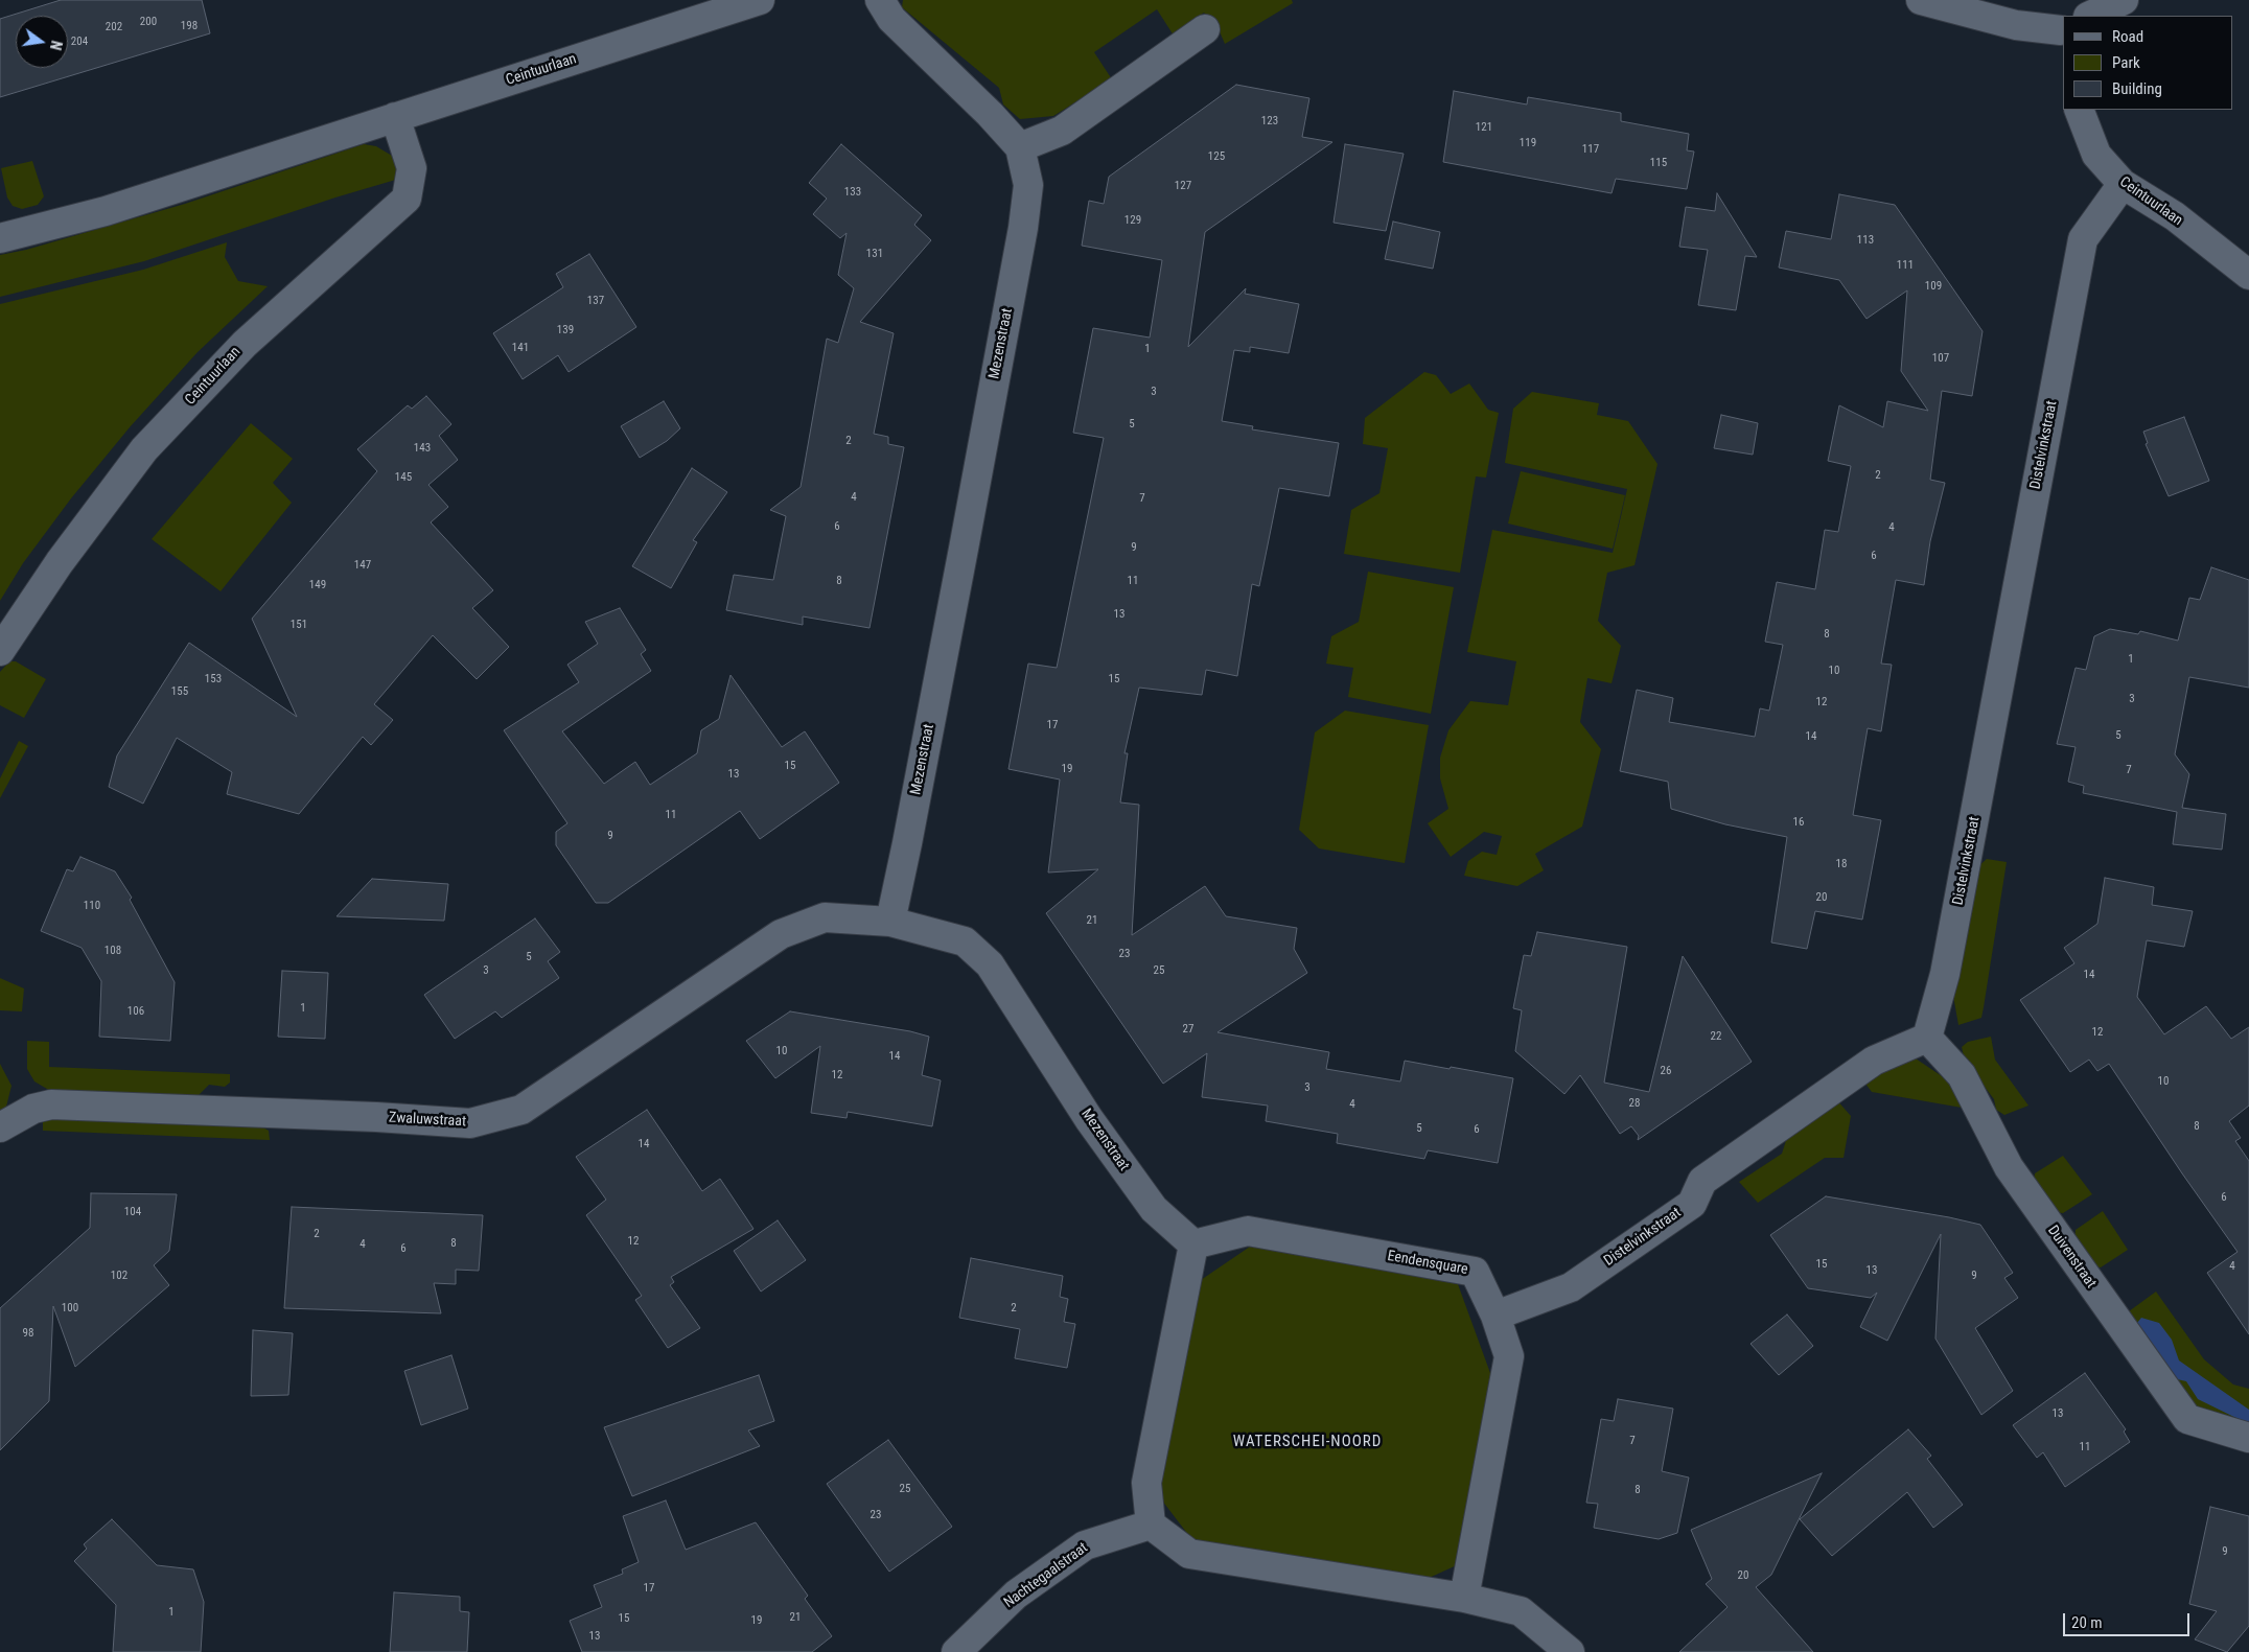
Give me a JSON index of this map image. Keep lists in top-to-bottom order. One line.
{"streets":{"street":["Ceintuurlaan","Mezenstraat","Distelvinkstraat","Zwaluwstraat","Duivenstraat","Eendensquare","Nachtegaalstraat"]},"crossings":[["Ceintuurlaan","Distelvinkstraat"],["Mezenstraat","Zwaluwstraat"],["Mezenstraat","Eendensquare"],["Distelvinkstraat","Duivenstraat"],["Distelvinkstraat","Eendensquare"]],"districts":["WATERSCHEI-NOORD"],"house_numbers":["200","198","202","204","123","121","119","117","125","115","127","133","129","113","131","111","109","137","139","141","1","107","3","5","2","143","2","145","4","7","6","4","9","6","147","8","11","149","13","151","8","1","10","153","15","155","3","12","17","5","14","15","19","7","13","11","16","9","18","20","110","21","108","23","5","3","25","14","1","106","27","12","22","10","14","26","12","10","3","28","4","8","5","6","14","6","104","2","12","8","4","6","15","4","13","102","9","100","2","98","13","7","11","25","8","23","9","20","17","1","21","15","19","13"],"legend":["Road","Park","Building"],"scale_bar":"20 m","north":"right"}
